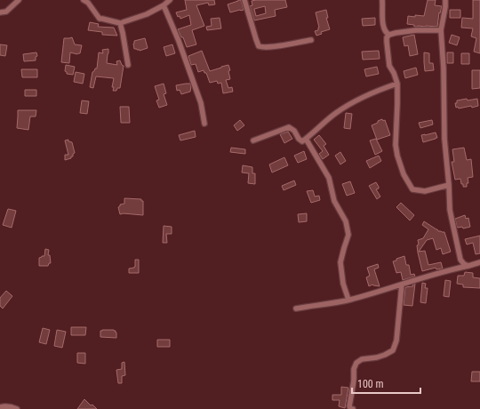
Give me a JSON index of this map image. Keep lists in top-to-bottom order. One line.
{"scale_bar":"100 m"}
